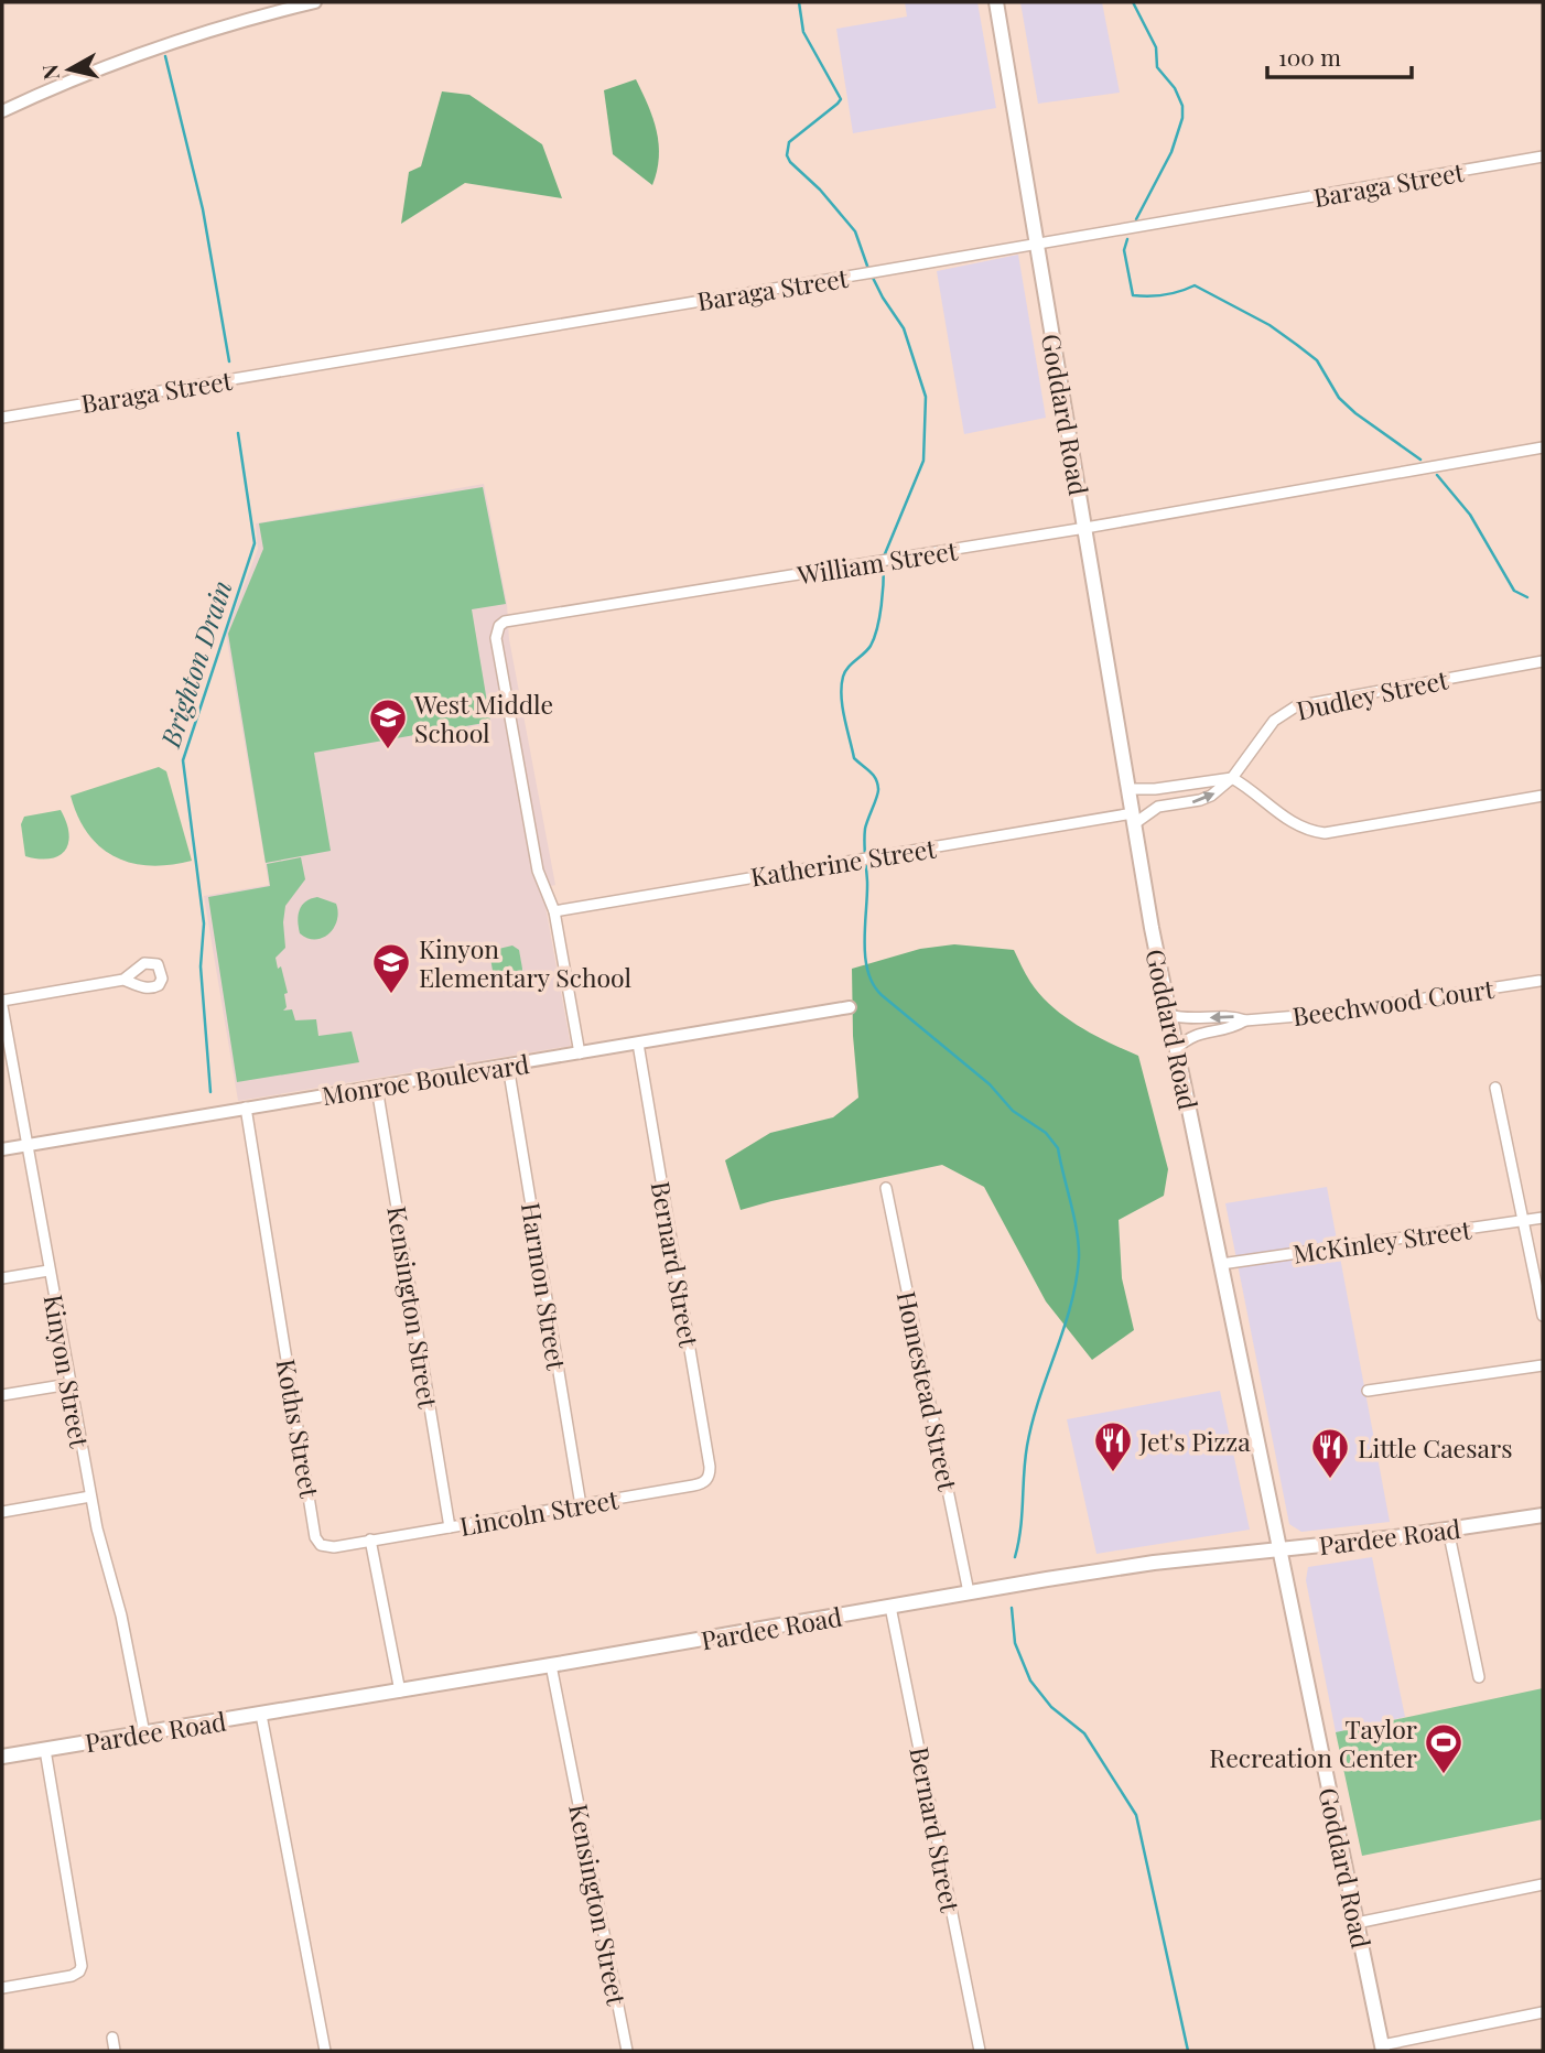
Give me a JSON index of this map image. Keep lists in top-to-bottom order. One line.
{"streets":{"main road":["Goddard Road","Pardee Road"],"street":["Baraga Street","William Street","Dudley Street","Katherine Street","Beechwood Court","Monroe Boulevard","McKinley Street","Bernard Street","Harmon Street","Kensington Street","Kinyon Street","Homestead Street","Koths Street","Lincoln Street"]},"crossings":[["Baraga Street","Goddard Road"],["Goddard Road","William Street"],["Goddard Road","Katherine Street"],["Goddard Road","Beechwood Court"],["Goddard Road","McKinley Street"],["Goddard Road","Pardee Road"],["William Street","Katherine Street"],["Dudley Street","Katherine Street"],["Monroe Boulevard","Bernard Street"],["Monroe Boulevard","Harmon Street"],["Monroe Boulevard","Kensington Street"],["Monroe Boulevard","Kinyon Street"],["Monroe Boulevard","Koths Street"],["Bernard Street","Lincoln Street"],["Bernard Street","Pardee Road"],["Harmon Street","Lincoln Street"],["Kensington Street","Lincoln Street"],["Kensington Street","Pardee Road"],["Kinyon Street","Pardee Road"],["Homestead Street","Pardee Road"],["Koths Street","Lincoln Street"]],"water":["Brighton Drain"],"places":{"school or university":["West Middle School","Kinyon Elementary School"],"restaurant":["Jet's Pizza","Little Caesars"],"sports":["Taylor Recreation Center"]},"scale_bar":"100 m","north":"left"}
